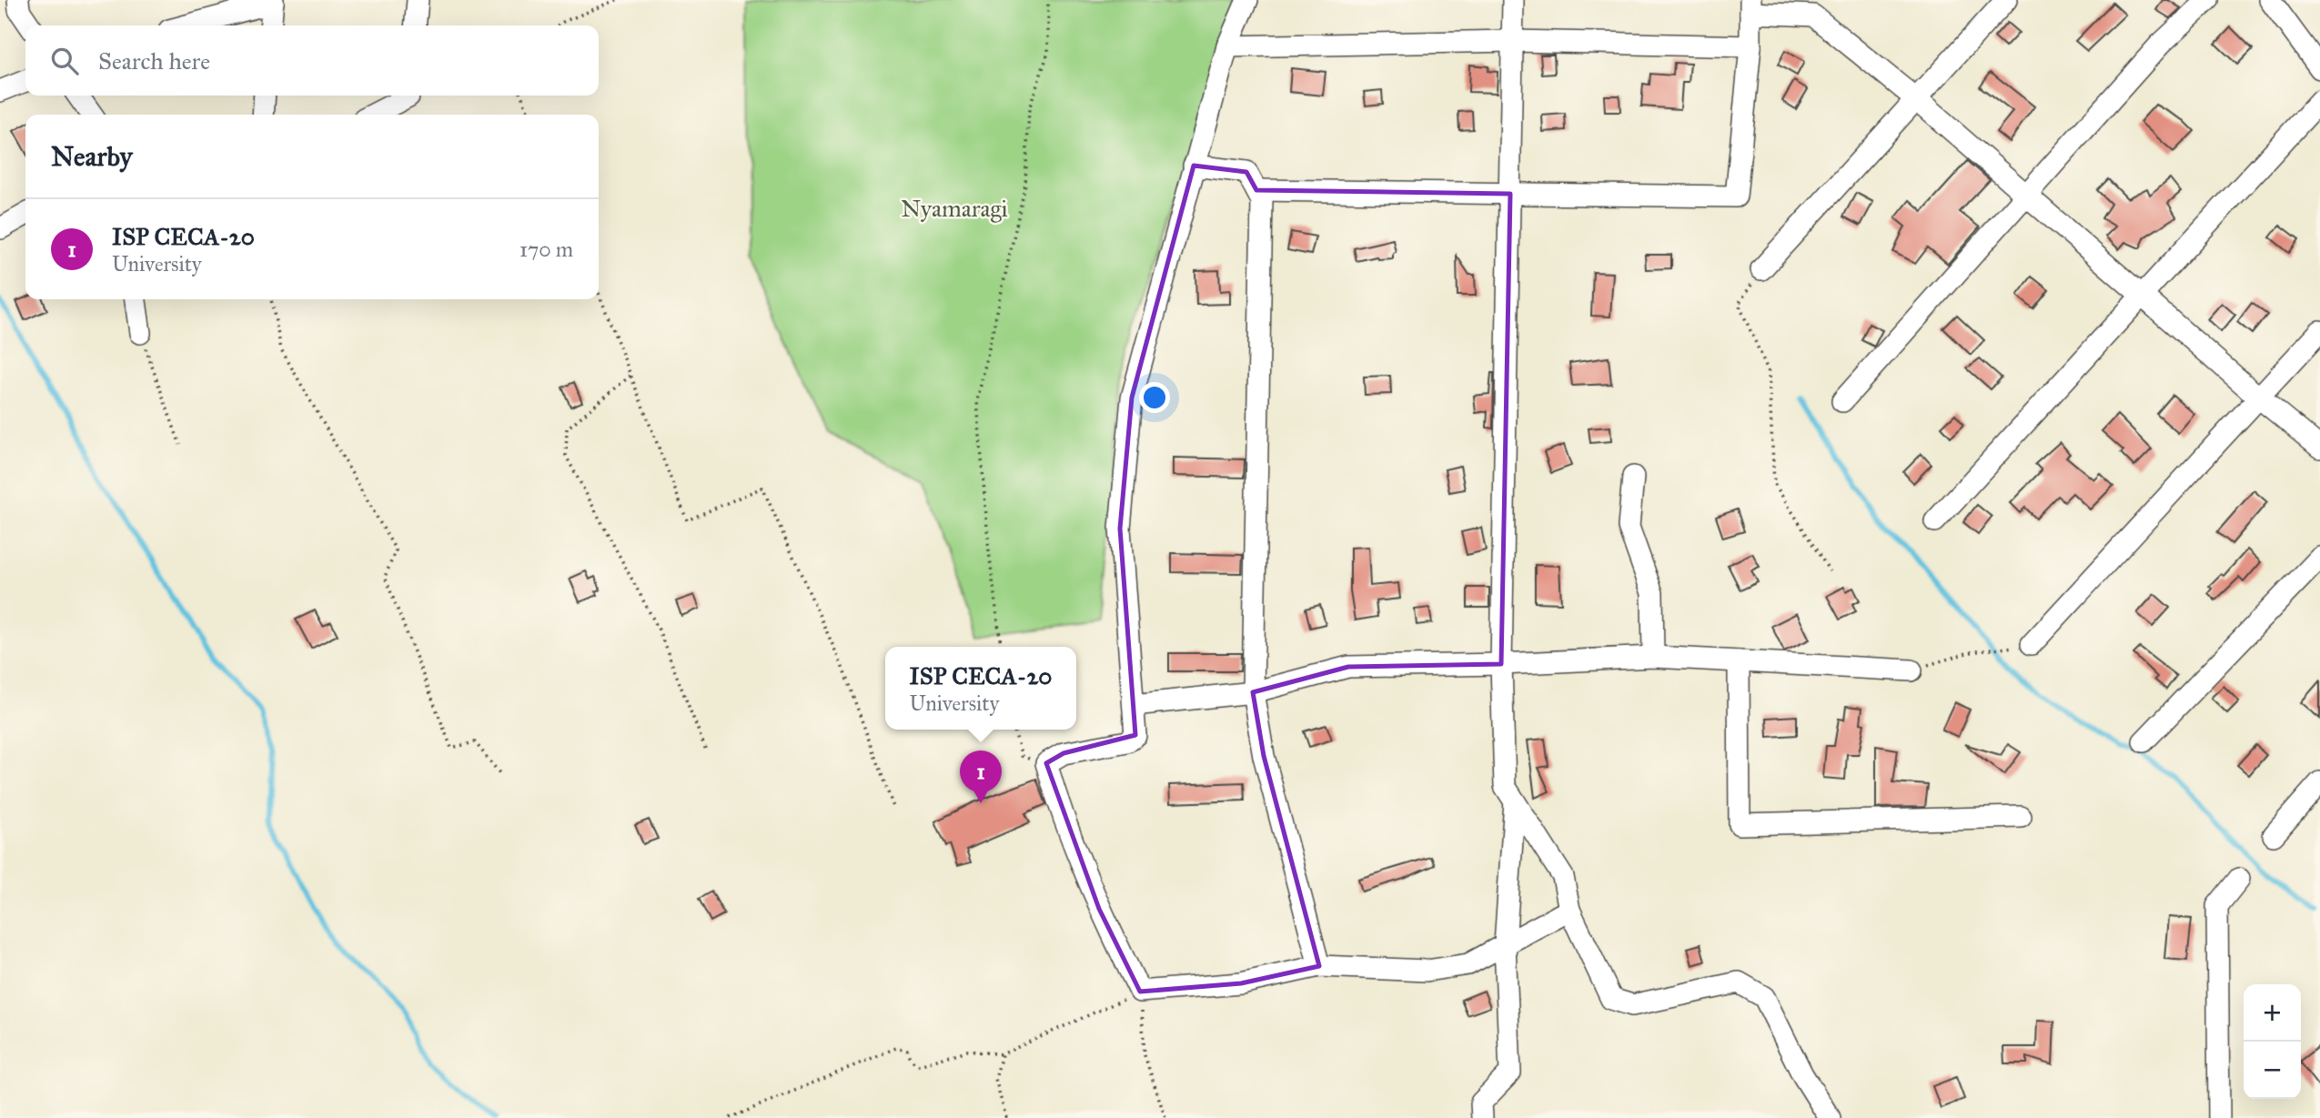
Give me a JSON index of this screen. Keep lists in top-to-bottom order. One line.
{"parks":["Nyamaragi"],"page":{"search":"Search here","heading":"Nearby","list":[{"mark":"1","name":"ISP CECA-20","note":"University","value":"170 m"}],"popup":["ISP CECA-20","University"],"pins":"1","map_buttons":["+","−"]}}
